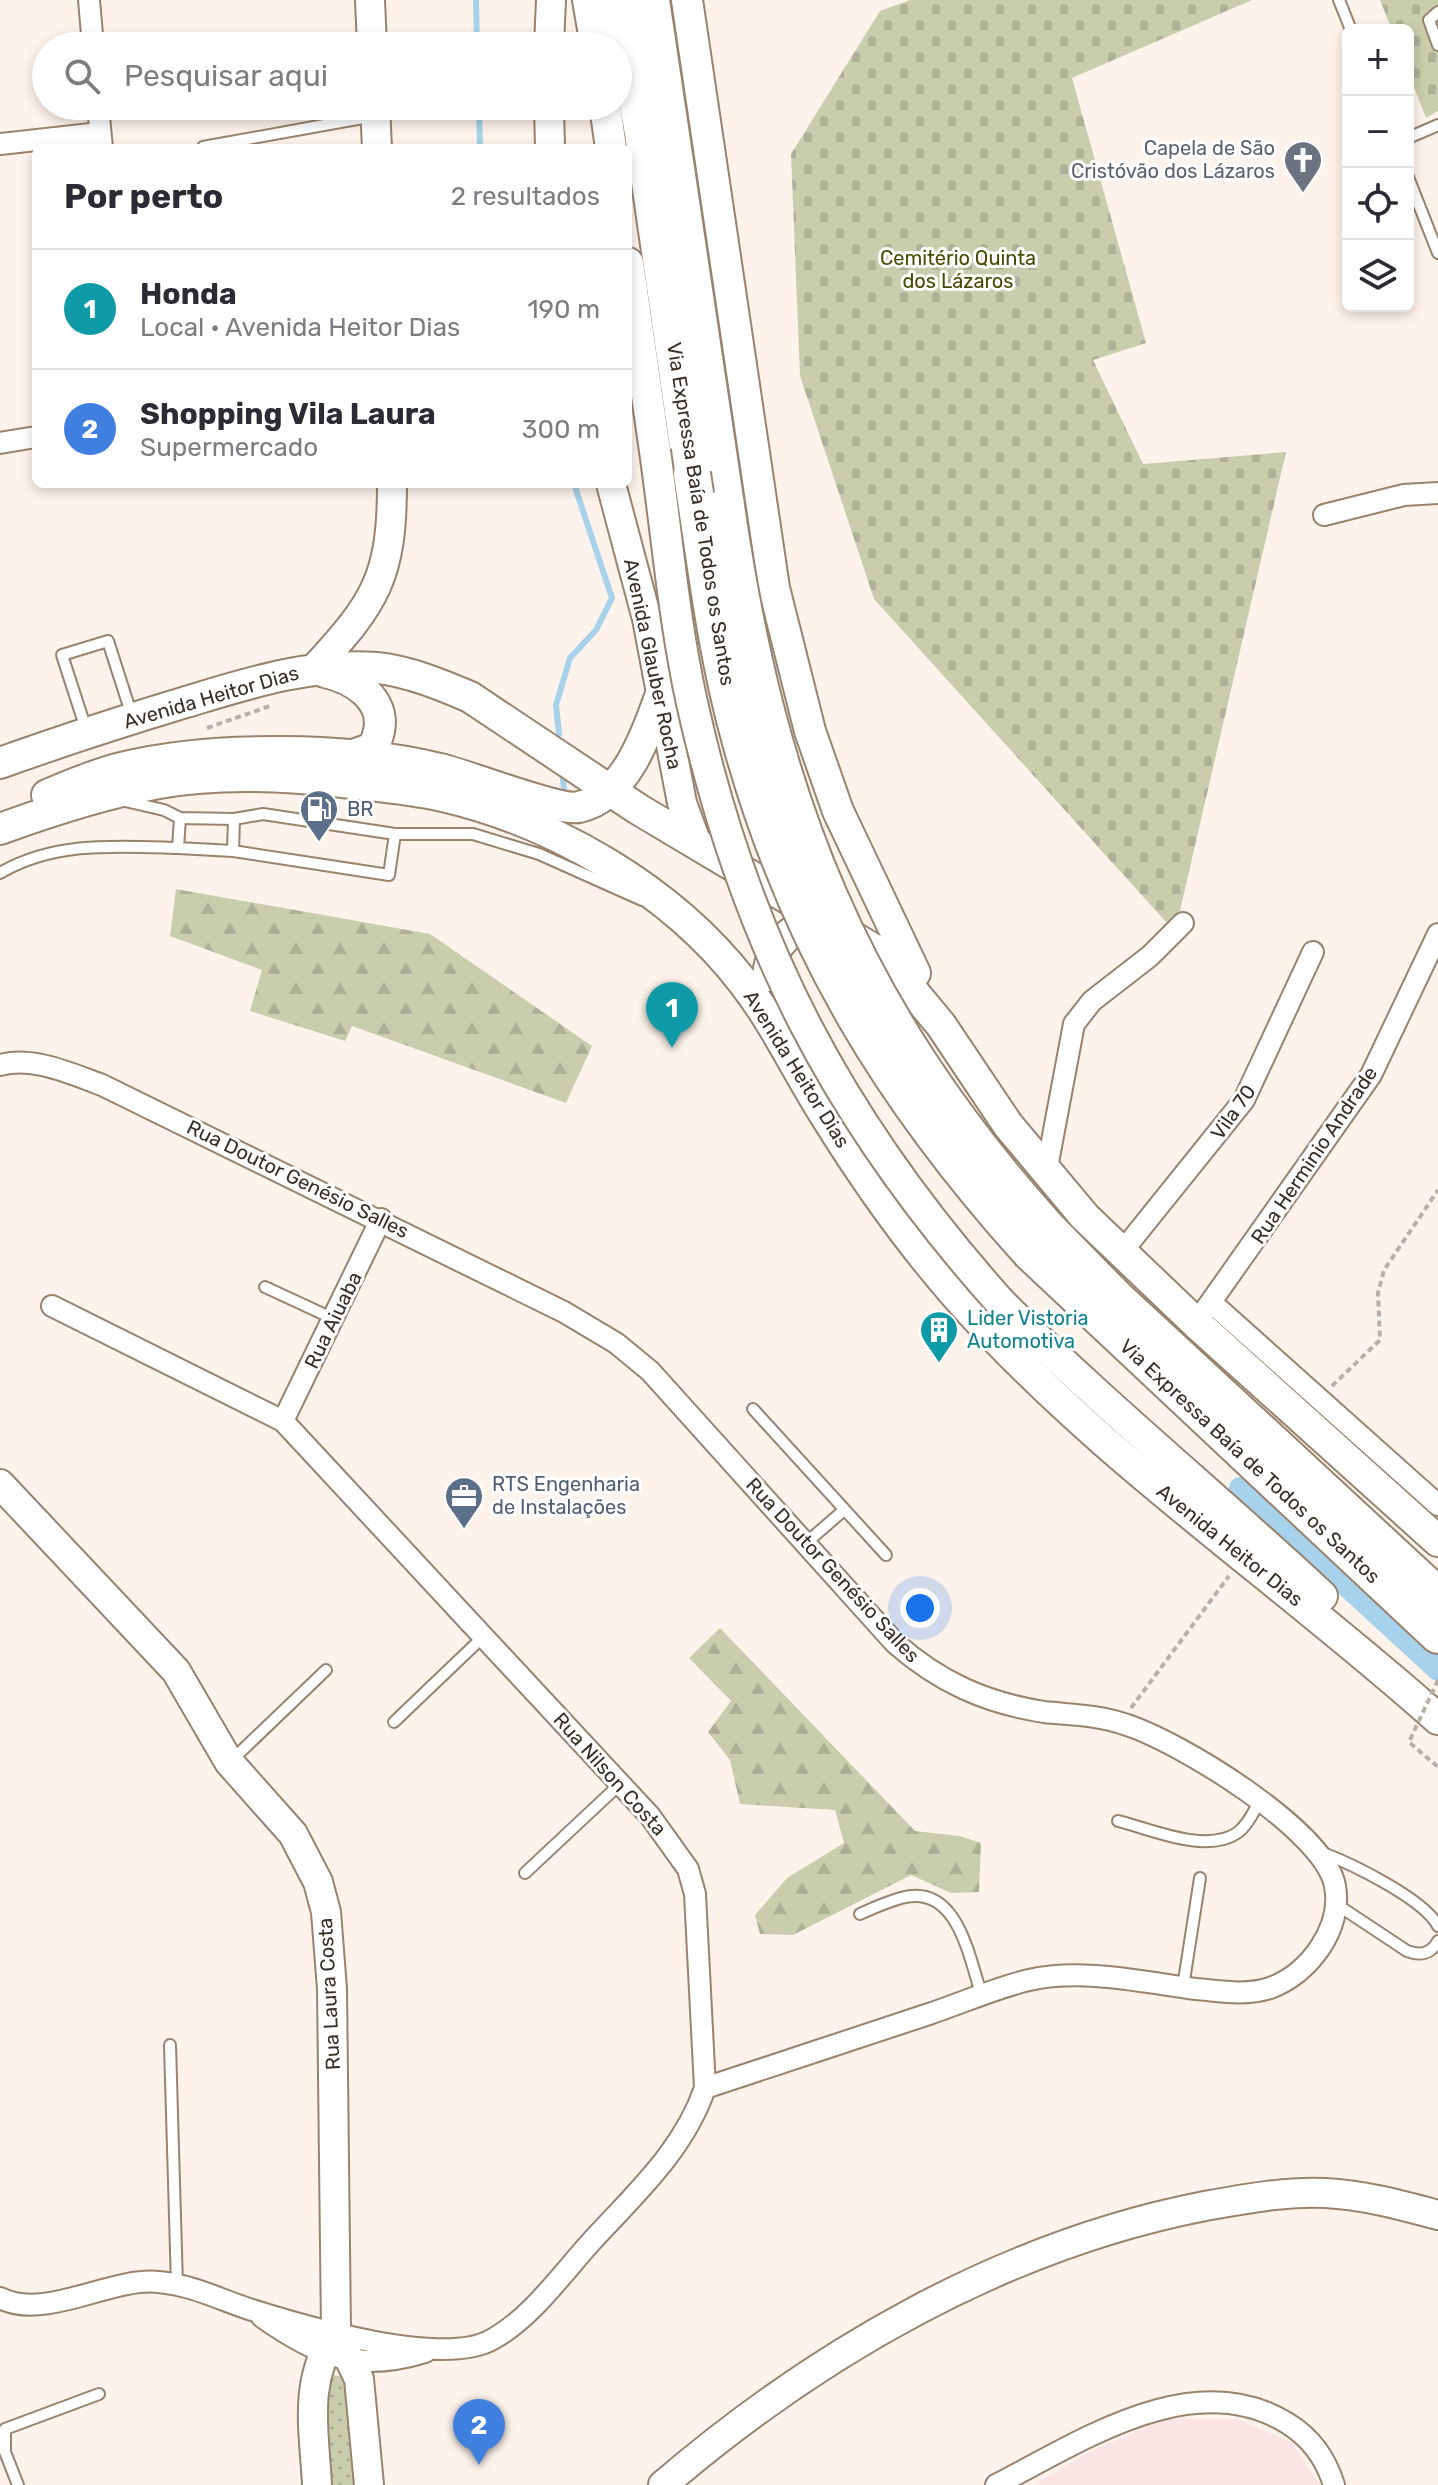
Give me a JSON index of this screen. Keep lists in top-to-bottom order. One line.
{"streets":{"highway":["Via Expressa Baía de Todos os Santos"],"main road":["Avenida Heitor Dias"],"street":["Avenida Glauber Rocha","Vila 70","Rua Herminio Andrade","Rua Doutor Genésio Salles","Rua Aiuaba","Rua Nilson Costa","Rua Laura Costa"]},"crossings":[["Via Expressa Baía de Todos os Santos","Avenida Heitor Dias"],["Avenida Glauber Rocha","Avenida Heitor Dias"],["Avenida Heitor Dias","Vila 70"],["Avenida Heitor Dias","Rua Herminio Andrade"],["Rua Doutor Genésio Salles","Rua Aiuaba"],["Rua Aiuaba","Rua Nilson Costa"],["Rua Nilson Costa","Rua Laura Costa"]],"parks":["Cemitério Quinta dos Lázaros"],"places":{"church":["Capela de São Cristóvão dos Lázaros"],"fuel station":["BR"],"building":["Lider Vistoria Automotiva"],"office":["RTS Engenharia de Instalações"]},"page":{"map_buttons":["+","−"],"search":"Pesquisar aqui","heading":["Por perto","2 resultados"],"list":[{"mark":"1","name":"Honda","note":"Local · Avenida Heitor Dias","value":"190 m"},{"mark":"2","name":"Shopping Vila Laura","note":"Supermercado","value":"300 m"}],"pins":["1","2"]}}
